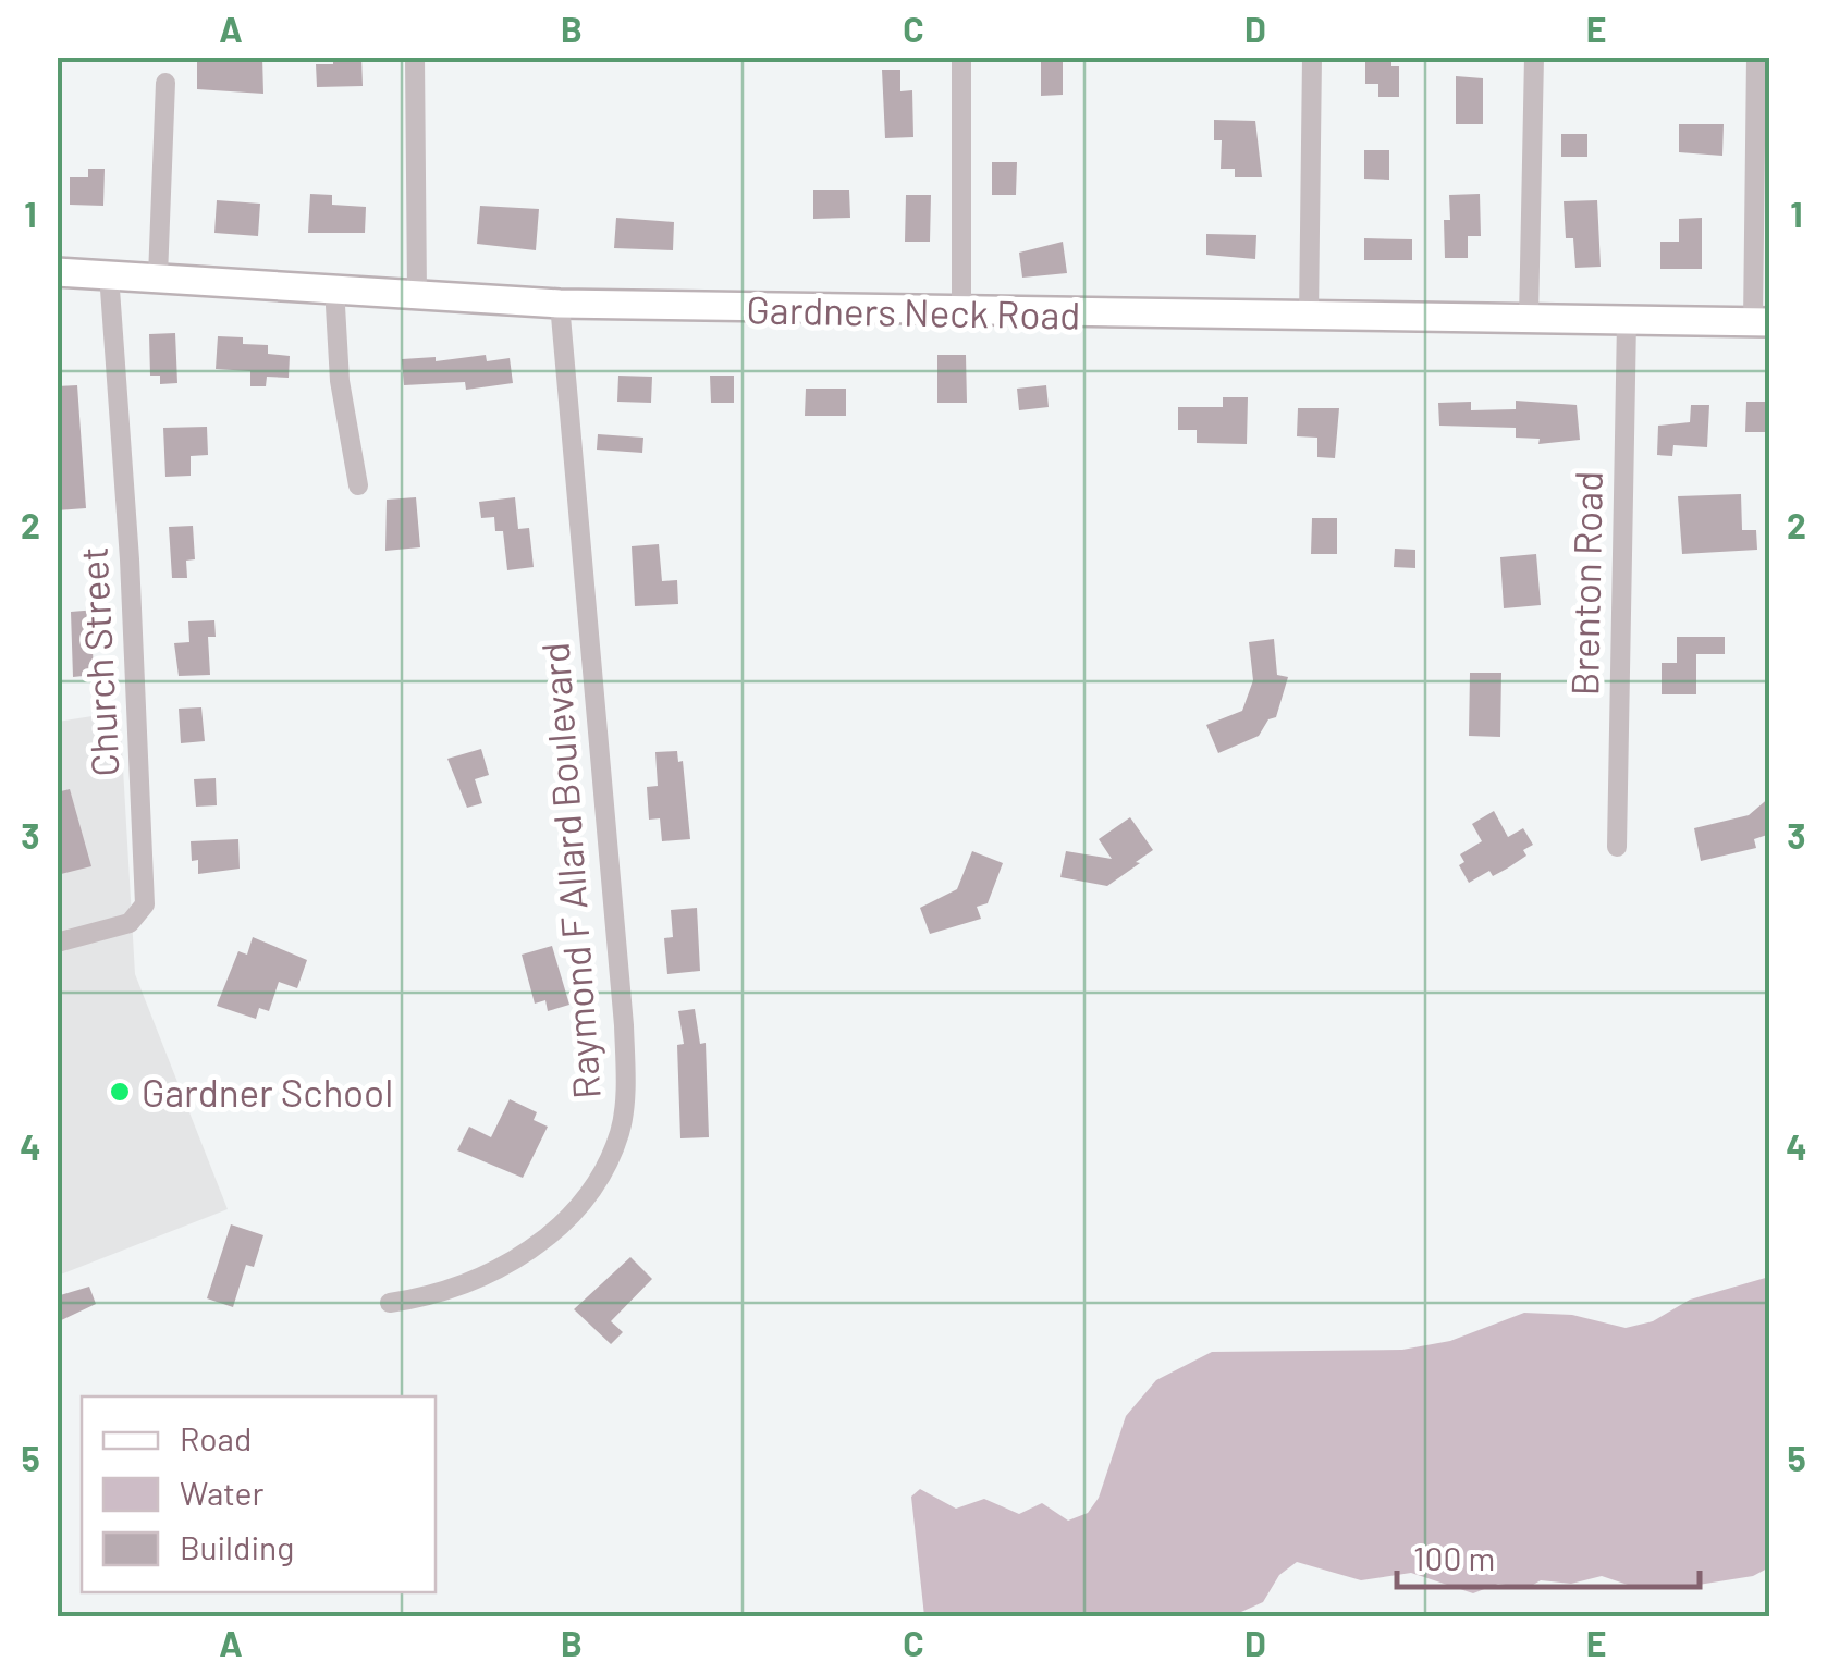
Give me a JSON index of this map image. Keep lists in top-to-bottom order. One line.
{"streets":{"street":["Gardners Neck Road","Brenton Road","Church Street","Raymond F Allard Boulevard"]},"crossings":[["Gardners Neck Road","Brenton Road"],["Gardners Neck Road","Church Street"],["Gardners Neck Road","Raymond F Allard Boulevard"]],"places":["Gardner School"],"legend":["Road","Water","Building"],"scale_bar":"100 m","grid":{"columns":["A","B","C","D","E"],"rows":["1","2","3","4","5"]}}
